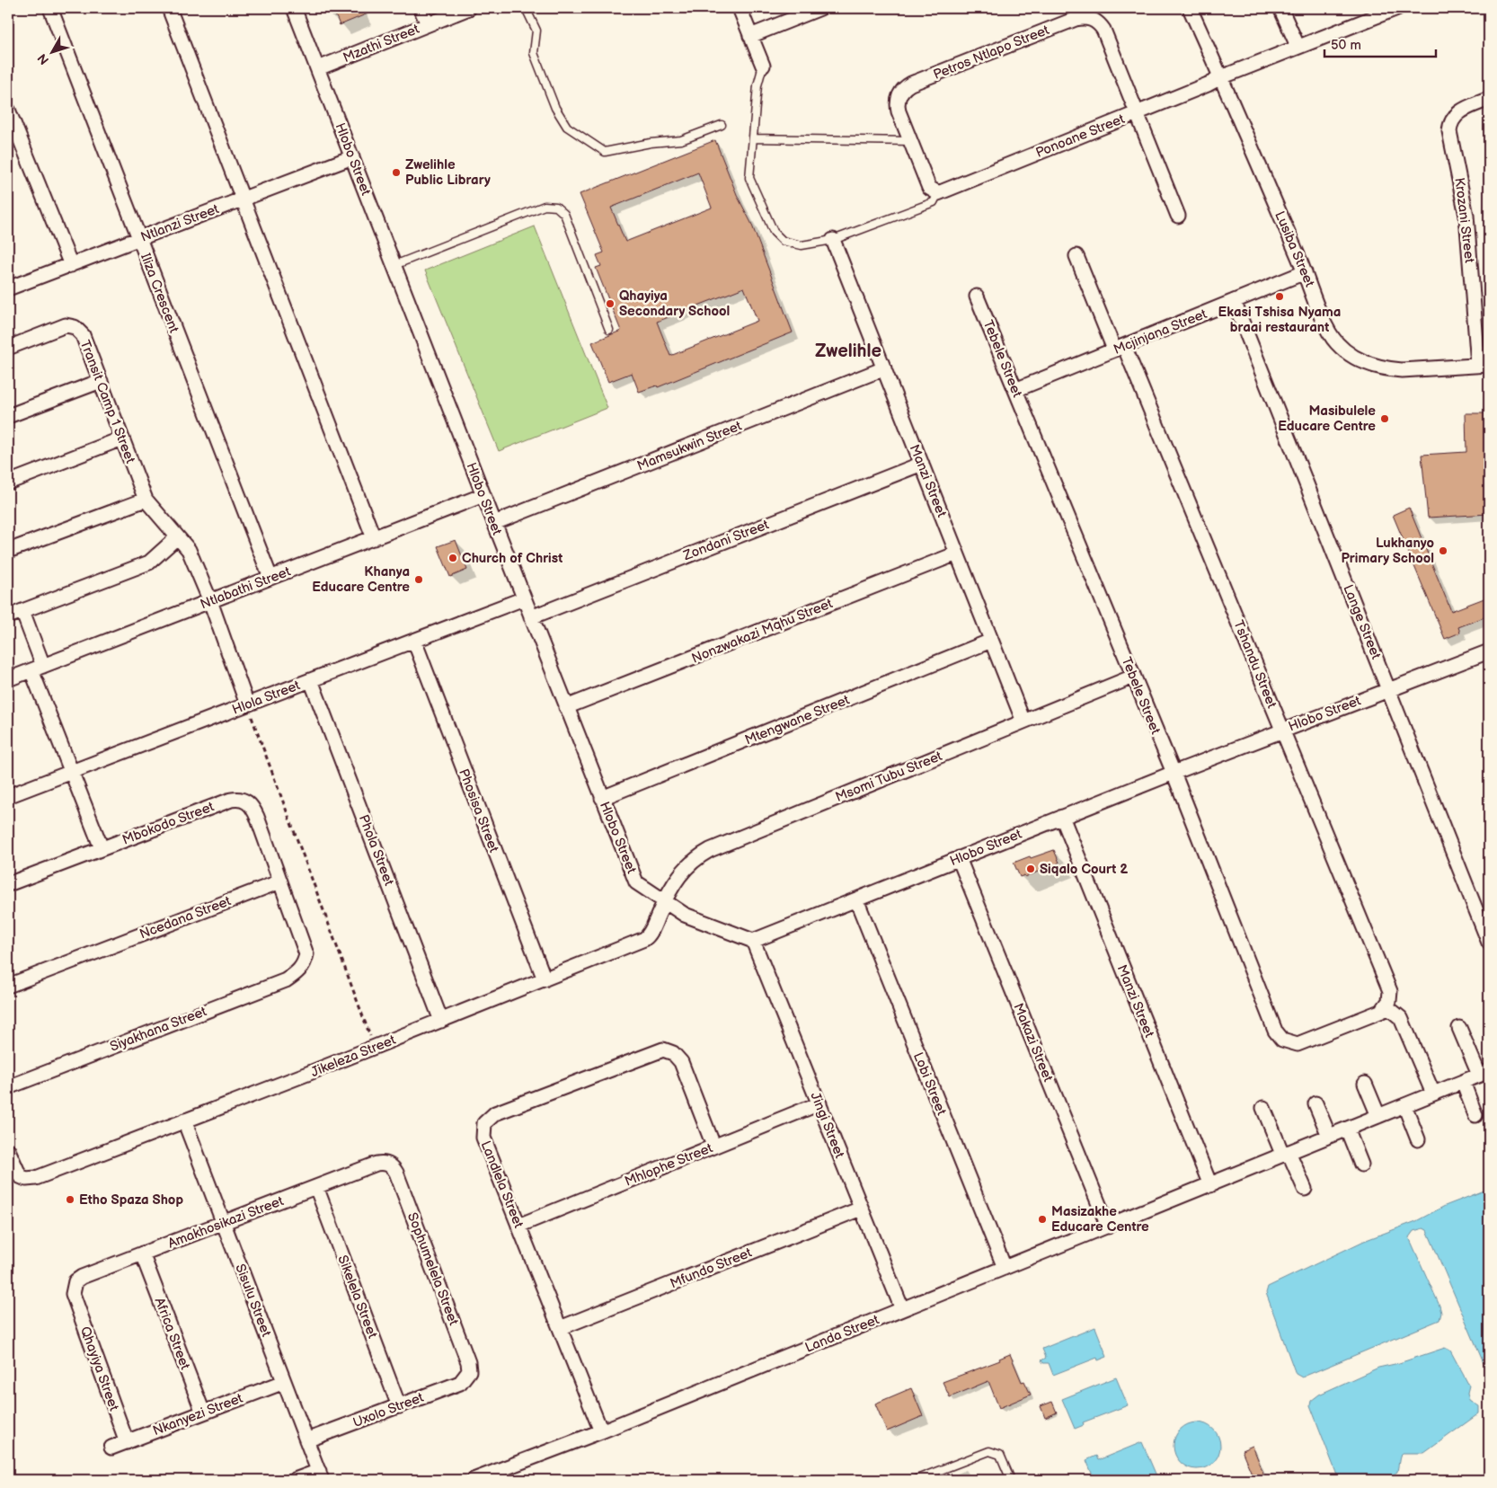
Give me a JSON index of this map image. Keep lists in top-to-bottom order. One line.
{"streets":{"street":["Mzathi Street","Petros Ntlapo Street","Ponoane Street","Hlobo Street","Krozani Street","Ntlanzi Street","Lusiba Street","Iliza Crescent","Mcjinjana Street","Tebele Street","Transit Camp 1 Street","Mamsukwin Street","Manzi Street","Zondani Street","Ntlabathi Street","Lange Street","Nonzwakazi Mqhu Street","Tshandu Street","Hlola Street","Mtengwane Street","Msomi Tubu Street","Phosisa Street","Mbokodo Street","Phola Street","Ncedana Street","Siyakhana Street","Makazi Street","Jikeleza Street","Lobi Street","Jingi Street","Mhlophe Street","Landlela Street","Amakhosikazi Street","Mfundo Street","Sophumelela Street","Sikelela Street","Sisulu Street","Africa Street","Landa Street","Qhayiya Street","Uxolo Street","Nkanyezi Street"]},"crossings":[["Mzathi Street","Hlobo Street"],["Petros Ntlapo Street","Ponoane Street"],["Ponoane Street","Lusiba Street"],["Hlobo Street","Ntlanzi Street"],["Hlobo Street","Tebele Street"],["Hlobo Street","Mamsukwin Street"],["Hlobo Street","Manzi Street"],["Hlobo Street","Zondani Street"],["Hlobo Street","Ntlabathi Street"],["Hlobo Street","Lange Street"],["Hlobo Street","Nonzwakazi Mqhu Street"],["Hlobo Street","Tshandu Street"],["Hlobo Street","Hlola Street"],["Hlobo Street","Mtengwane Street"],["Hlobo Street","Msomi Tubu Street"],["Hlobo Street","Makazi Street"],["Hlobo Street","Jikeleza Street"],["Hlobo Street","Lobi Street"],["Hlobo Street","Jingi Street"],["Krozani Street","Lusiba Street"],["Ntlanzi Street","Iliza Crescent"],["Lusiba Street","Mcjinjana Street"],["Iliza Crescent","Ntlabathi Street"],["Mcjinjana Street","Tebele Street"],["Mcjinjana Street","Lange Street"],["Mcjinjana Street","Tshandu Street"],["Tebele Street","Tshandu Street"],["Tebele Street","Msomi Tubu Street"],["Transit Camp 1 Street","Ntlabathi Street"],["Transit Camp 1 Street","Hlola Street"],["Mamsukwin Street","Manzi Street"],["Manzi Street","Zondani Street"],["Manzi Street","Nonzwakazi Mqhu Street"],["Manzi Street","Mtengwane Street"],["Manzi Street","Msomi Tubu Street"],["Manzi Street","Landa Street"],["Hlola Street","Phosisa Street"],["Hlola Street","Phola Street"],["Msomi Tubu Street","Jikeleza Street"],["Phosisa Street","Jikeleza Street"],["Mbokodo Street","Ncedana Street"],["Mbokodo Street","Siyakhana Street"],["Phola Street","Jikeleza Street"],["Ncedana Street","Siyakhana Street"],["Makazi Street","Landa Street"],["Jikeleza Street","Sisulu Street"],["Lobi Street","Landa Street"],["Jingi Street","Mhlophe Street"],["Jingi Street","Mfundo Street"],["Jingi Street","Landa Street"],["Mhlophe Street","Landlela Street"],["Landlela Street","Mfundo Street"],["Landlela Street","Landa Street"],["Amakhosikazi Street","Sophumelela Street"],["Amakhosikazi Street","Sikelela Street"],["Amakhosikazi Street","Sisulu Street"],["Amakhosikazi Street","Africa Street"],["Amakhosikazi Street","Qhayiya Street"],["Sophumelela Street","Uxolo Street"],["Sikelela Street","Uxolo Street"],["Sisulu Street","Uxolo Street"],["Sisulu Street","Nkanyezi Street"],["Africa Street","Nkanyezi Street"],["Qhayiya Street","Nkanyezi Street"]],"districts":["Zwelihle"],"places":["Zwelihle Public Library","Ekasi Tshisa Nyama braai restaurant","Qhayiya Secondary School","Masibulele Educare Centre","Lukhanyo Primary School","Church of Christ","Khanya Educare Centre","Siqalo Court 2","Etho Spaza Shop","Masizakhe Educare Centre"],"scale_bar":"50 m","north":"bottom left"}
